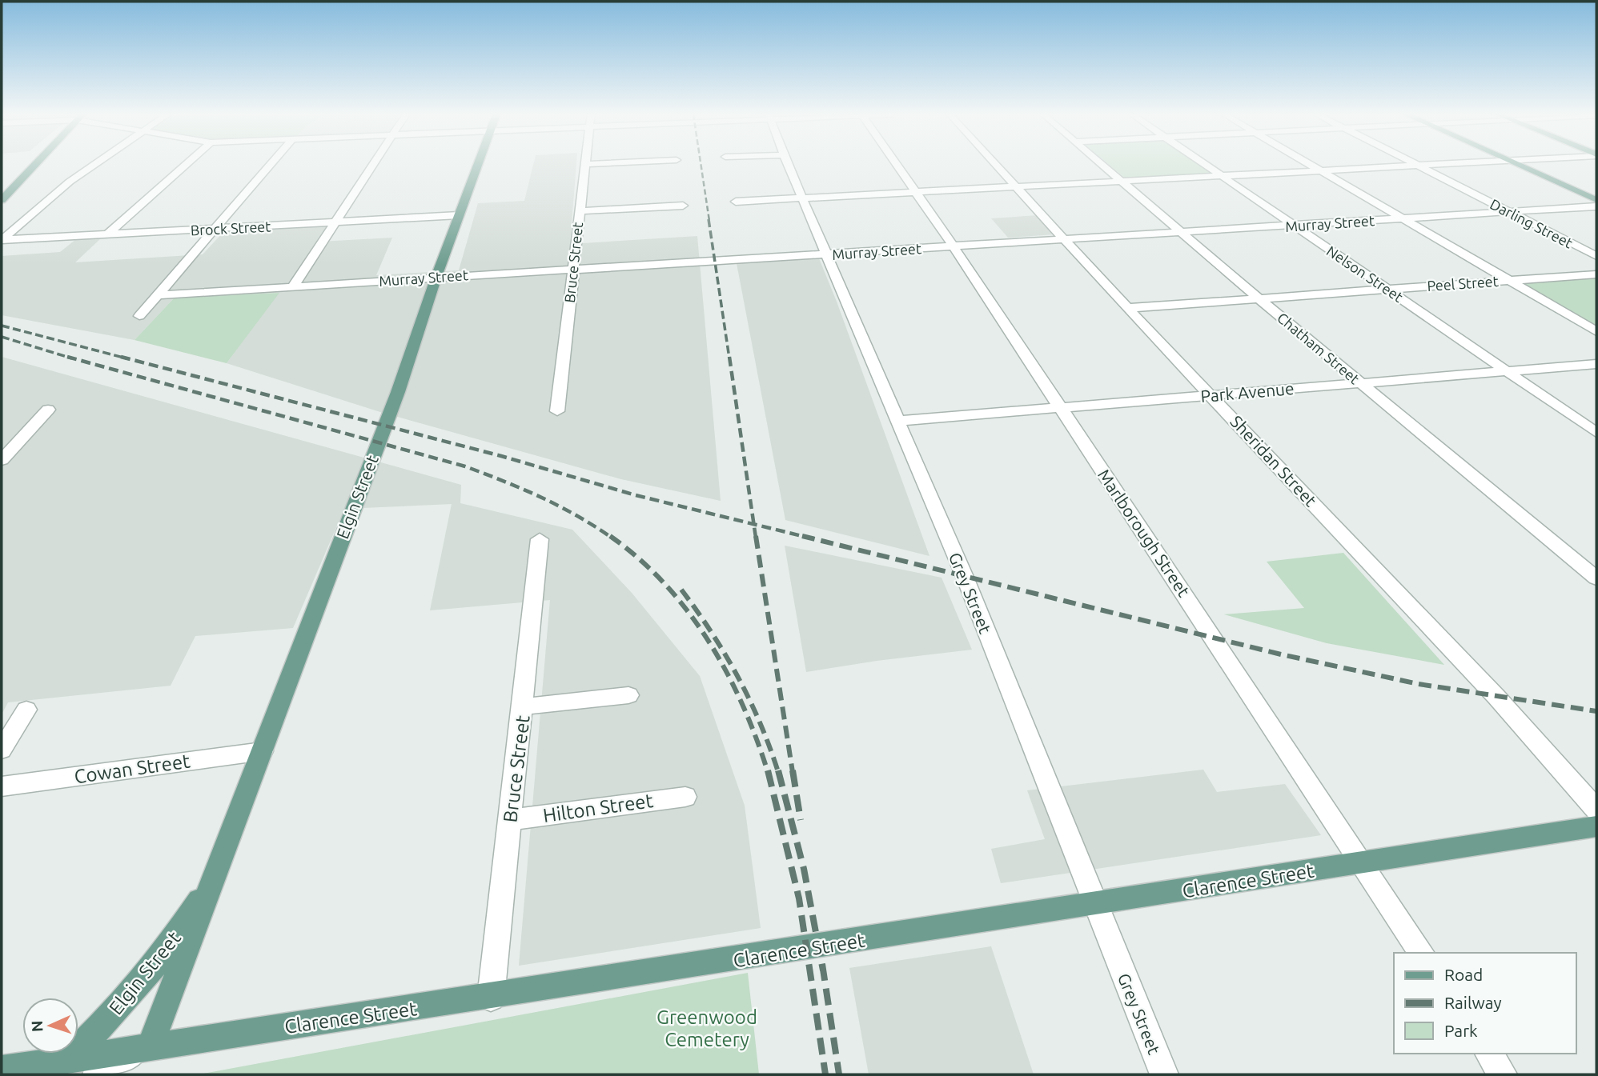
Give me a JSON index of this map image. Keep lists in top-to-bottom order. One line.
{"streets":{"main road":["Elgin Street","Clarence Street"],"street":["Murray Street","Darling Street","Brock Street","Bruce Street","Nelson Street","Peel Street","Chatham Street","Park Avenue","Sheridan Street","Marlborough Street","Grey Street","Cowan Street","Hilton Street"]},"crossings":[["Murray Street","Darling Street"],["Murray Street","Bruce Street"],["Murray Street","Nelson Street"],["Murray Street","Chatham Street"],["Murray Street","Sheridan Street"],["Murray Street","Elgin Street"],["Murray Street","Marlborough Street"],["Murray Street","Grey Street"],["Brock Street","Elgin Street"],["Bruce Street","Hilton Street"],["Bruce Street","Clarence Street"],["Nelson Street","Peel Street"],["Nelson Street","Park Avenue"],["Peel Street","Chatham Street"],["Peel Street","Sheridan Street"],["Chatham Street","Park Avenue"],["Park Avenue","Sheridan Street"],["Park Avenue","Marlborough Street"],["Park Avenue","Grey Street"],["Elgin Street","Cowan Street"],["Elgin Street","Clarence Street"],["Marlborough Street","Clarence Street"],["Grey Street","Clarence Street"]],"parks":["Greenwood Cemetery"],"legend":["Road","Railway","Park"],"north":"left"}
